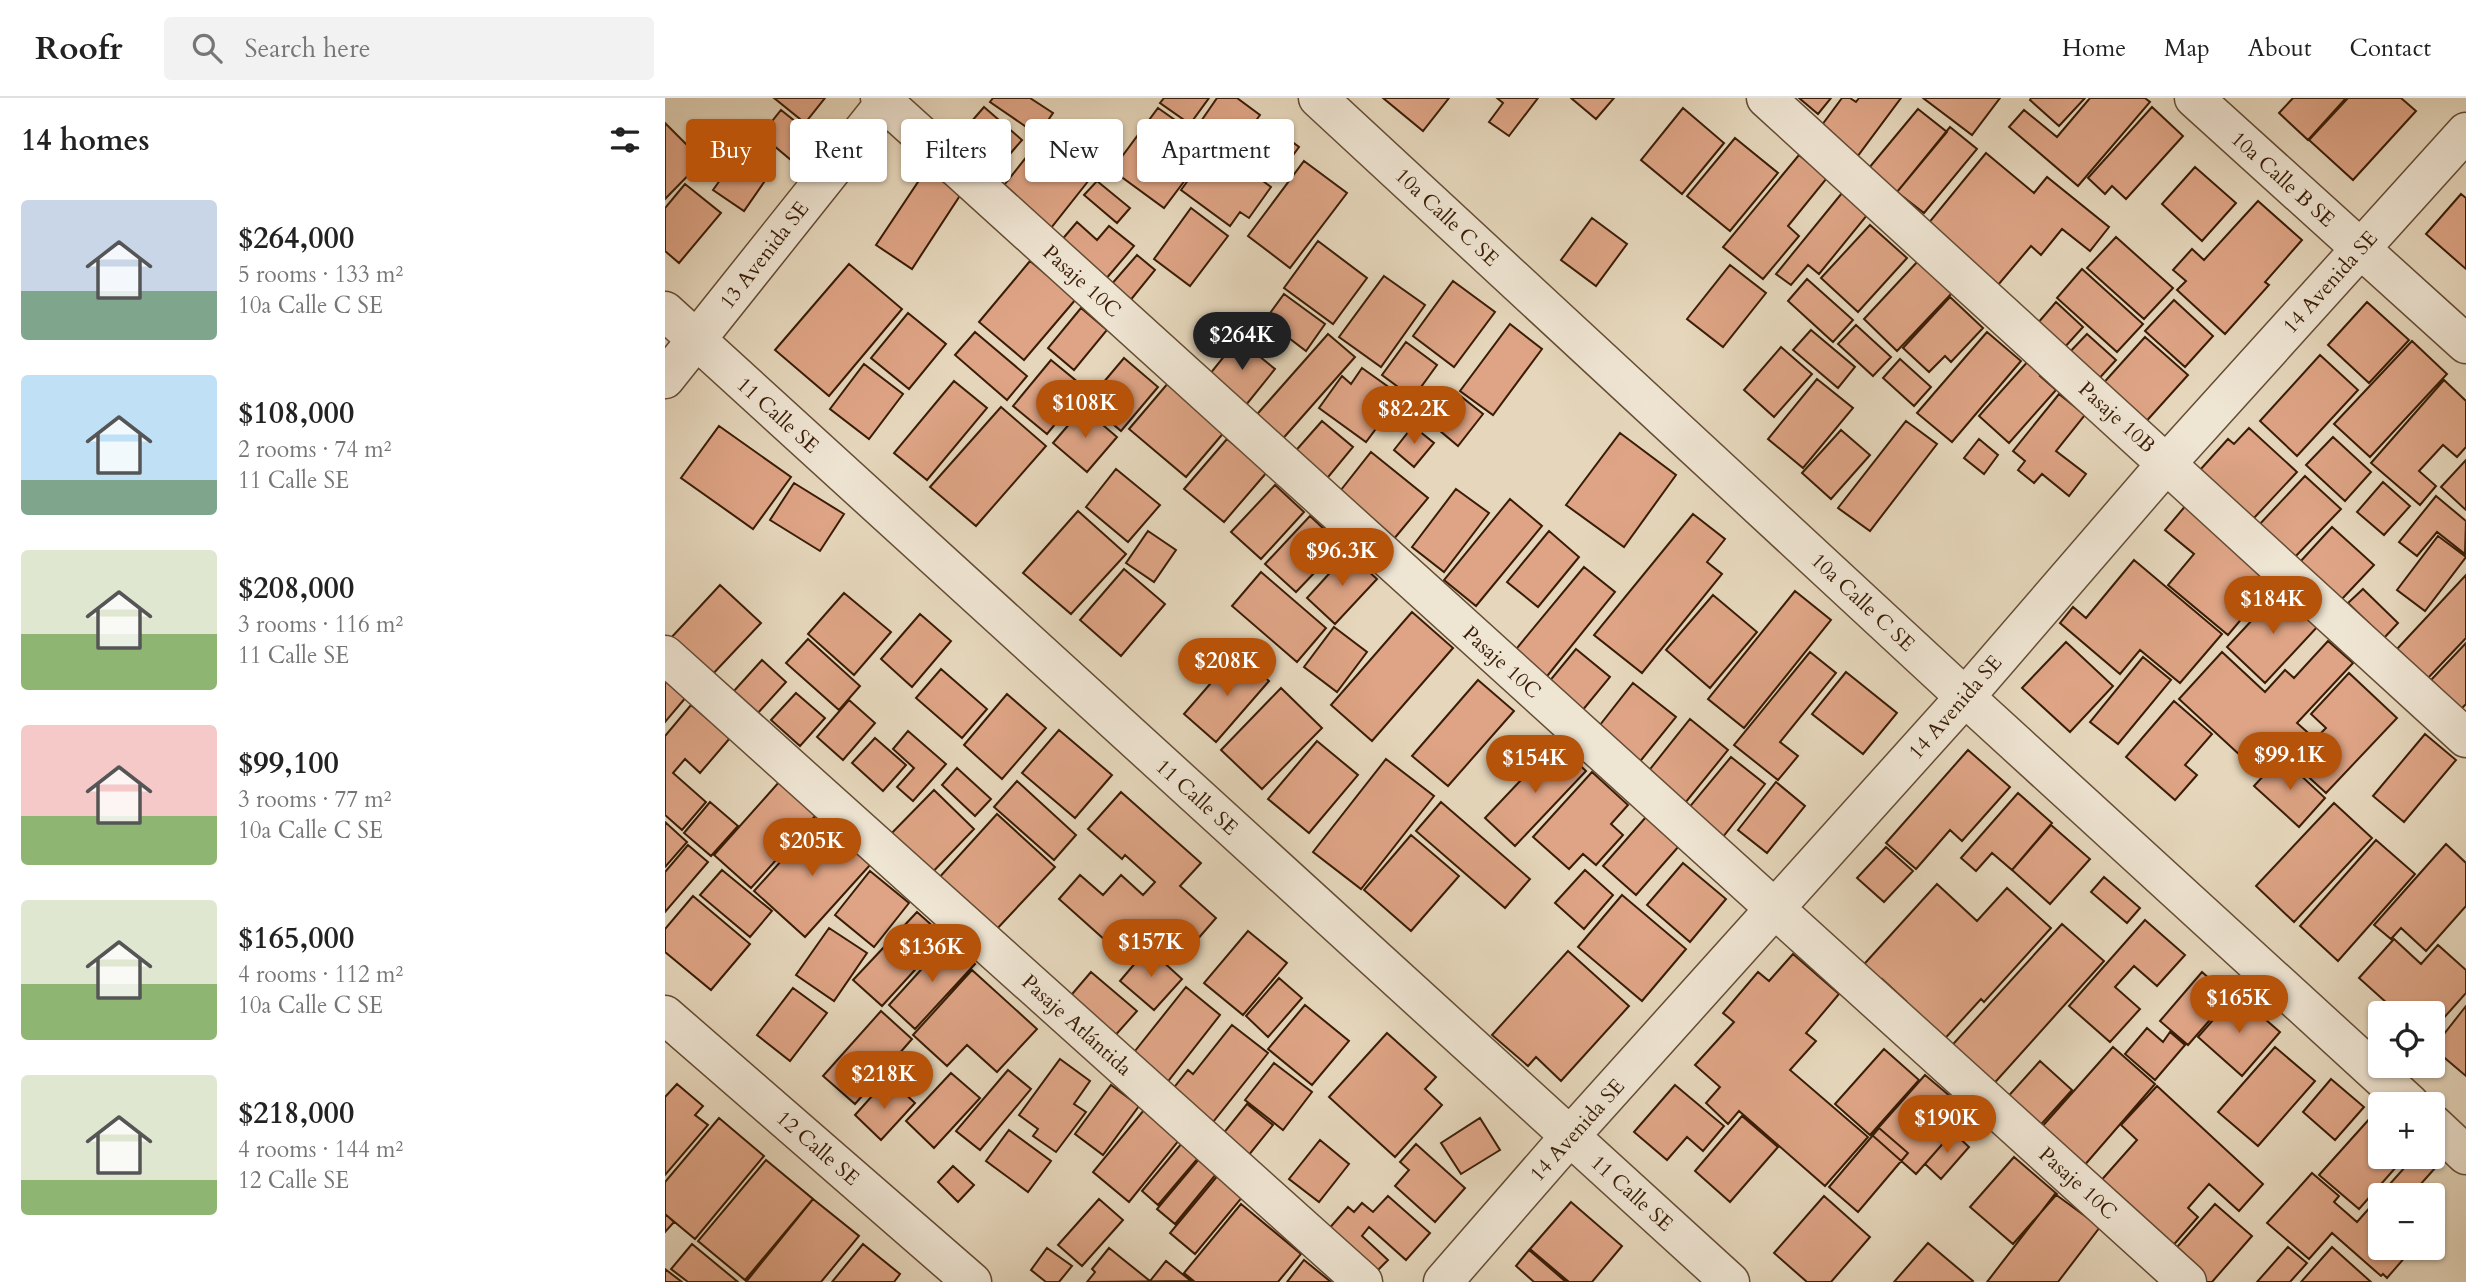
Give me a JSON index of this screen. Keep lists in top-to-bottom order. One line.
{"streets":{"street":["10a Calle B SE","10a Calle C SE","13 Avenida SE","Pasaje 10C","14 Avenida SE","11 Calle SE","Pasaje 10B","Pasaje Atlántida","12 Calle SE"]},"crossings":[["10a Calle B SE","14 Avenida SE"],["10a Calle C SE","14 Avenida SE"],["13 Avenida SE","Pasaje 10C"],["13 Avenida SE","11 Calle SE"],["Pasaje 10C","14 Avenida SE"],["14 Avenida SE","11 Calle SE"],["14 Avenida SE","Pasaje 10B"]],"page":{"header":"Roofr","search":"Search here","nav":["Home","Map","About","Contact"],"heading":"14 homes","chip":["Buy","Rent","Filters","New","Apartment"],"list":[{"name":"$264,000","note":"5 rooms · 133 m² · 10a Calle C SE"},{"name":"$108,000","note":"2 rooms · 74 m² · 11 Calle SE"},{"name":"$208,000","note":"3 rooms · 116 m² · 11 Calle SE"},{"name":"$99,100","note":"3 rooms · 77 m² · 10a Calle C SE"},{"name":"$165,000","note":"4 rooms · 112 m² · 10a Calle C SE"},{"name":"$218,000","note":"4 rooms · 144 m² · 12 Calle SE"}],"price":["$264K","$108K","$82.2K","$96.3K","$184K","$208K","$99.1K","$154K","$205K","$157K","$136K","$165K","$218K","$190K"],"map_buttons":["+","−"]}}
